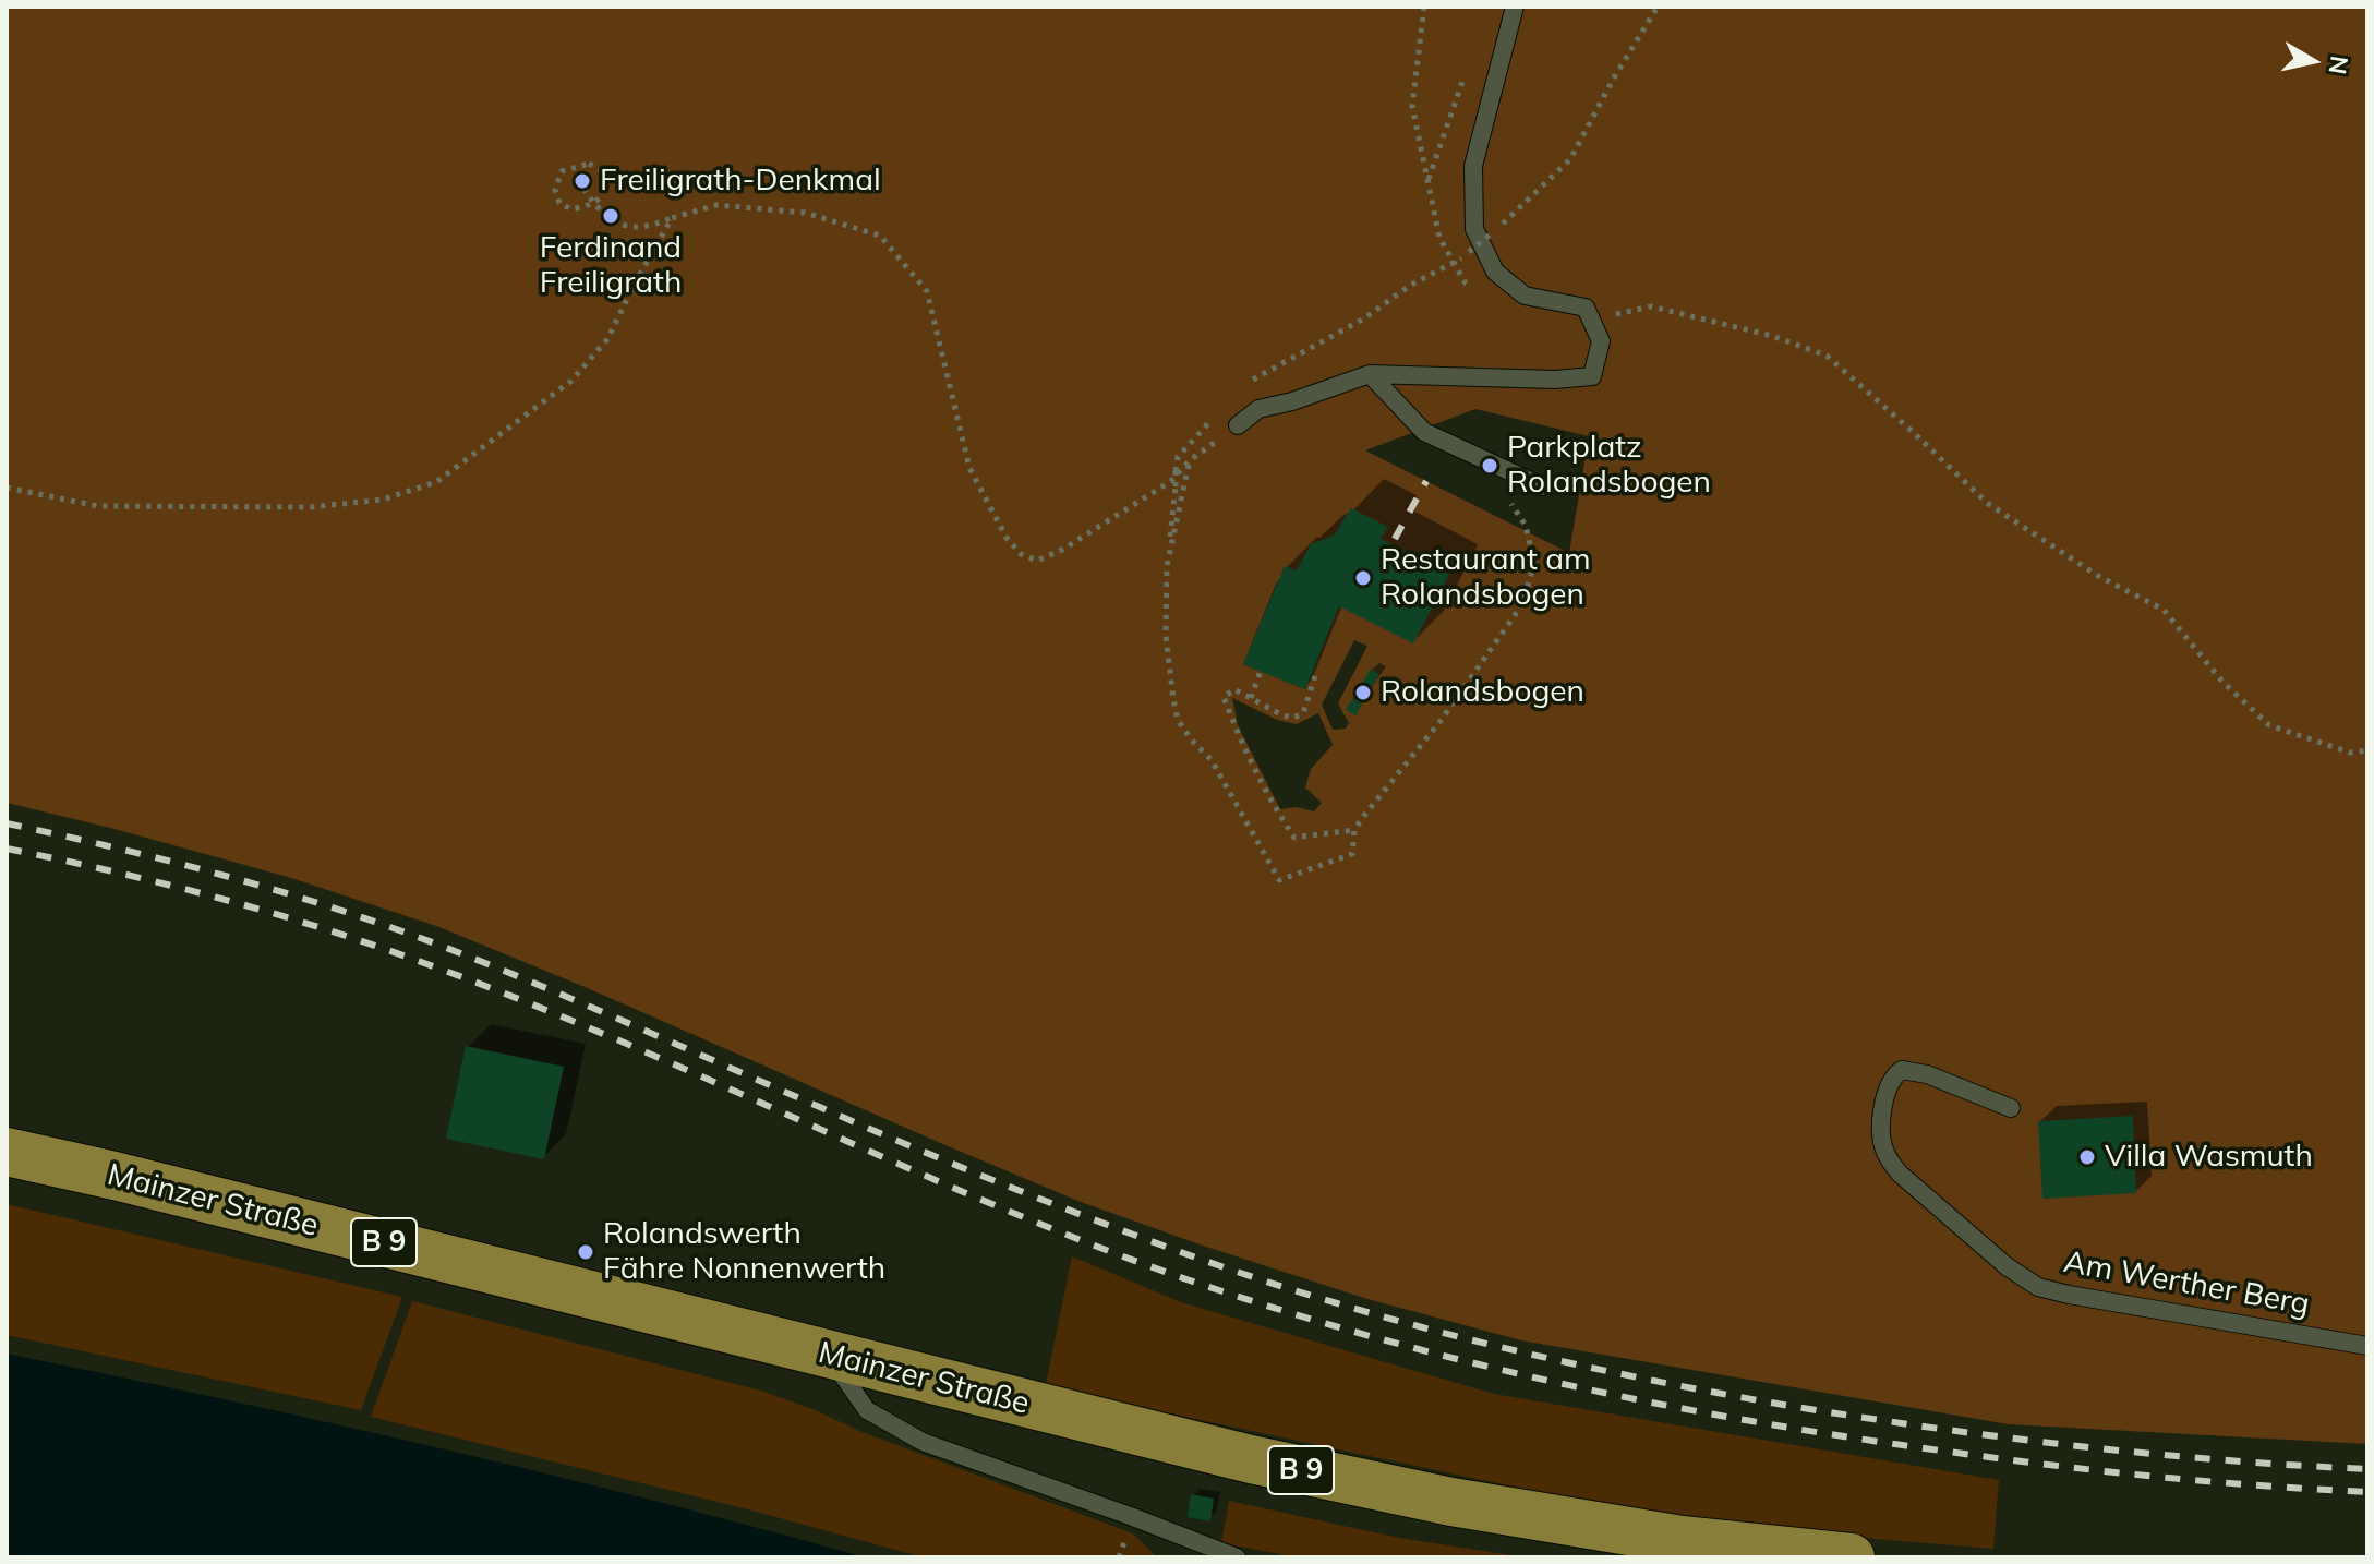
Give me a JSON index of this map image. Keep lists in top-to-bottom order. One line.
{"streets":{"main road":["Mainzer Straße","B 9"],"lane":["Am Werther Berg"]},"places":["Freiligrath-Denkmal","Ferdinand Freiligrath","Parkplatz Rolandsbogen","Restaurant am Rolandsbogen","Rolandsbogen","Villa Wasmuth","Rolandswerth Fähre Nonnenwerth"],"north":"right"}
